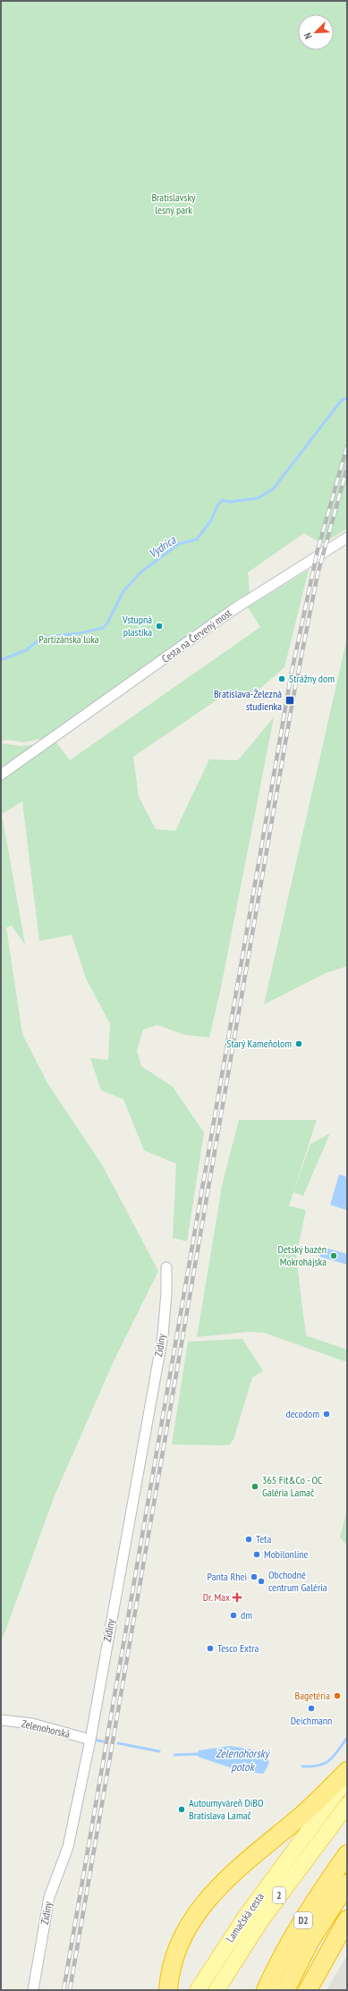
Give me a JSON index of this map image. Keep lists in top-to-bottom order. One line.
{"streets":{"highway":["D2"],"main road":["2","Lamačská cesta"],"street":["Cesta na Červený most","Zidiny","Zelenohorská"]},"crossings":[["Zidiny","Zelenohorská"]],"water":["Vydrica","Zelenohorský potok"],"parks":["Bratislavský lesný park","Partizánska lúka"],"places":{"other":["Vstupná plastika","Strážny dom","Starý Kameňolom","Detský bazén Mokrohájska","decodom","365 Fit&Co - OC Galéria Lamač","Teta","Mobilonline","Panta Rhei","Obchodné centrum Galéria","dm","Tesco Extra","Bagetéria","Deichmann","Autoumyváreň DiBO Bratislava Lamač"],"transit":["Bratislava-Železná studienka"],"health":["Dr. Max"]},"north":"bottom left"}
